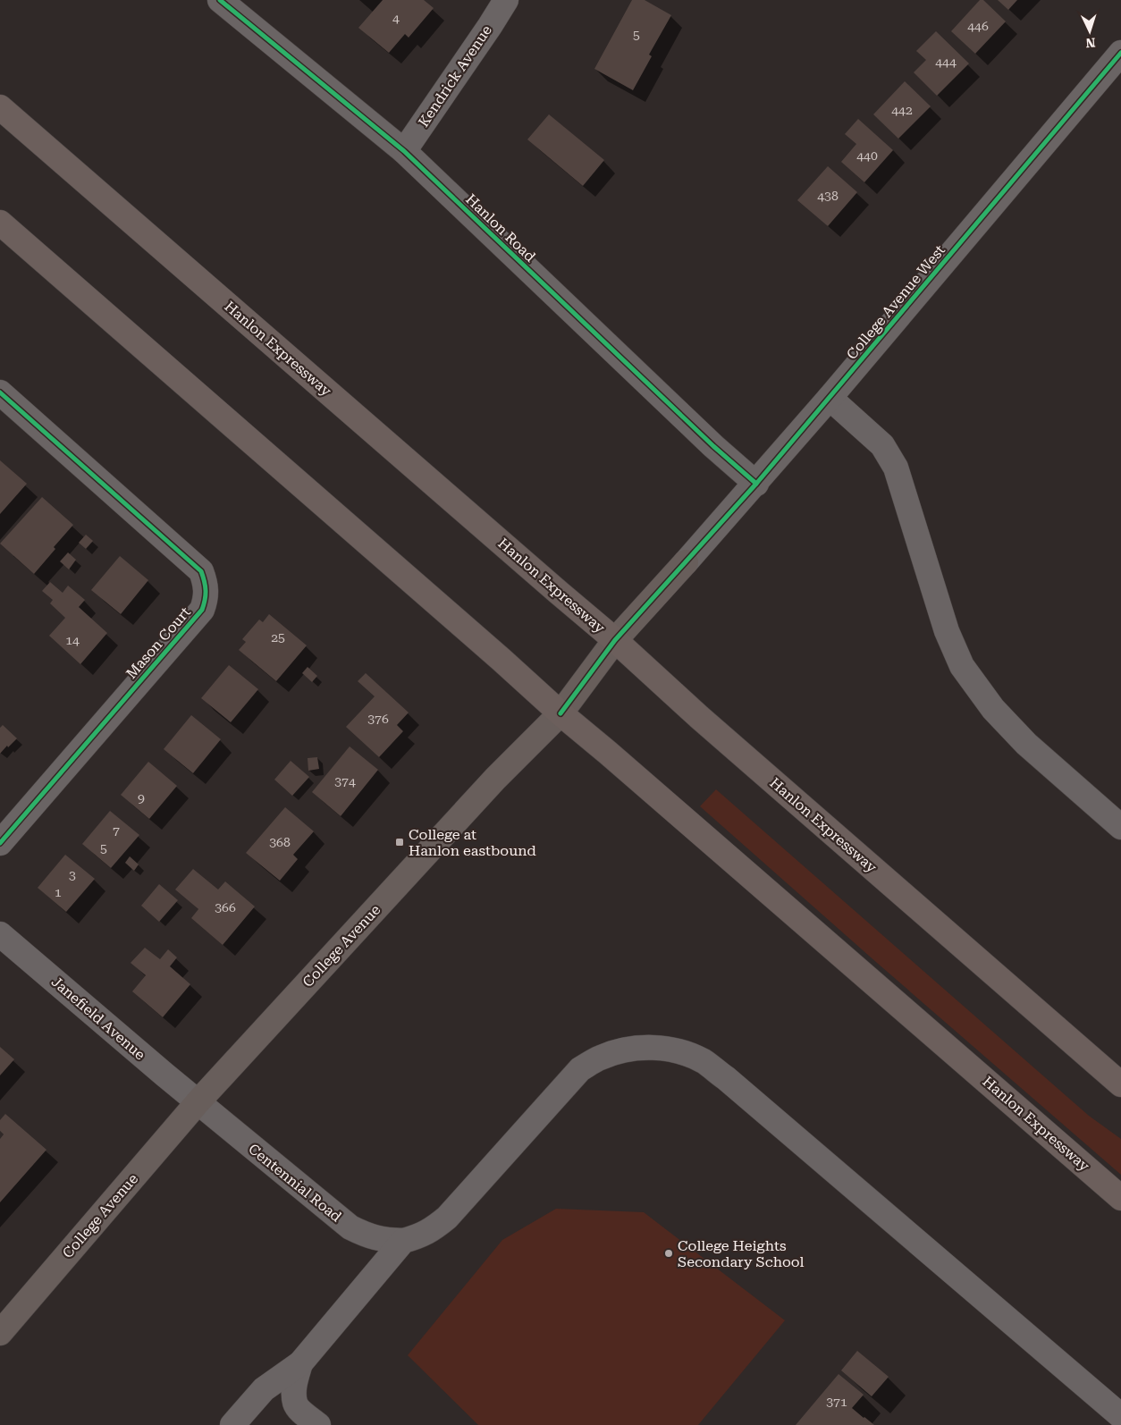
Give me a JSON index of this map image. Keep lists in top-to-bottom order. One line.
{"streets":{"highway":["Hanlon Expressway"],"main road":["College Avenue"],"street":["Kendrick Avenue","Hanlon Road","College Avenue West","Mason Court","Janefield Avenue","Centennial Road"]},"crossings":[["Kendrick Avenue","Hanlon Road"],["Hanlon Road","College Avenue West"],["College Avenue West","College Avenue"],["Hanlon Expressway","College Avenue"],["College Avenue","Janefield Avenue"],["College Avenue","Centennial Road"],["Janefield Avenue","Centennial Road"]],"places":{"transit":["College at Hanlon eastbound"],"other":["College Heights Secondary School"]},"house_numbers":["4","446","5","444","442","440","438","25","14","376","374","9","7","368","5","3","1","366","371"],"north":"bottom"}
